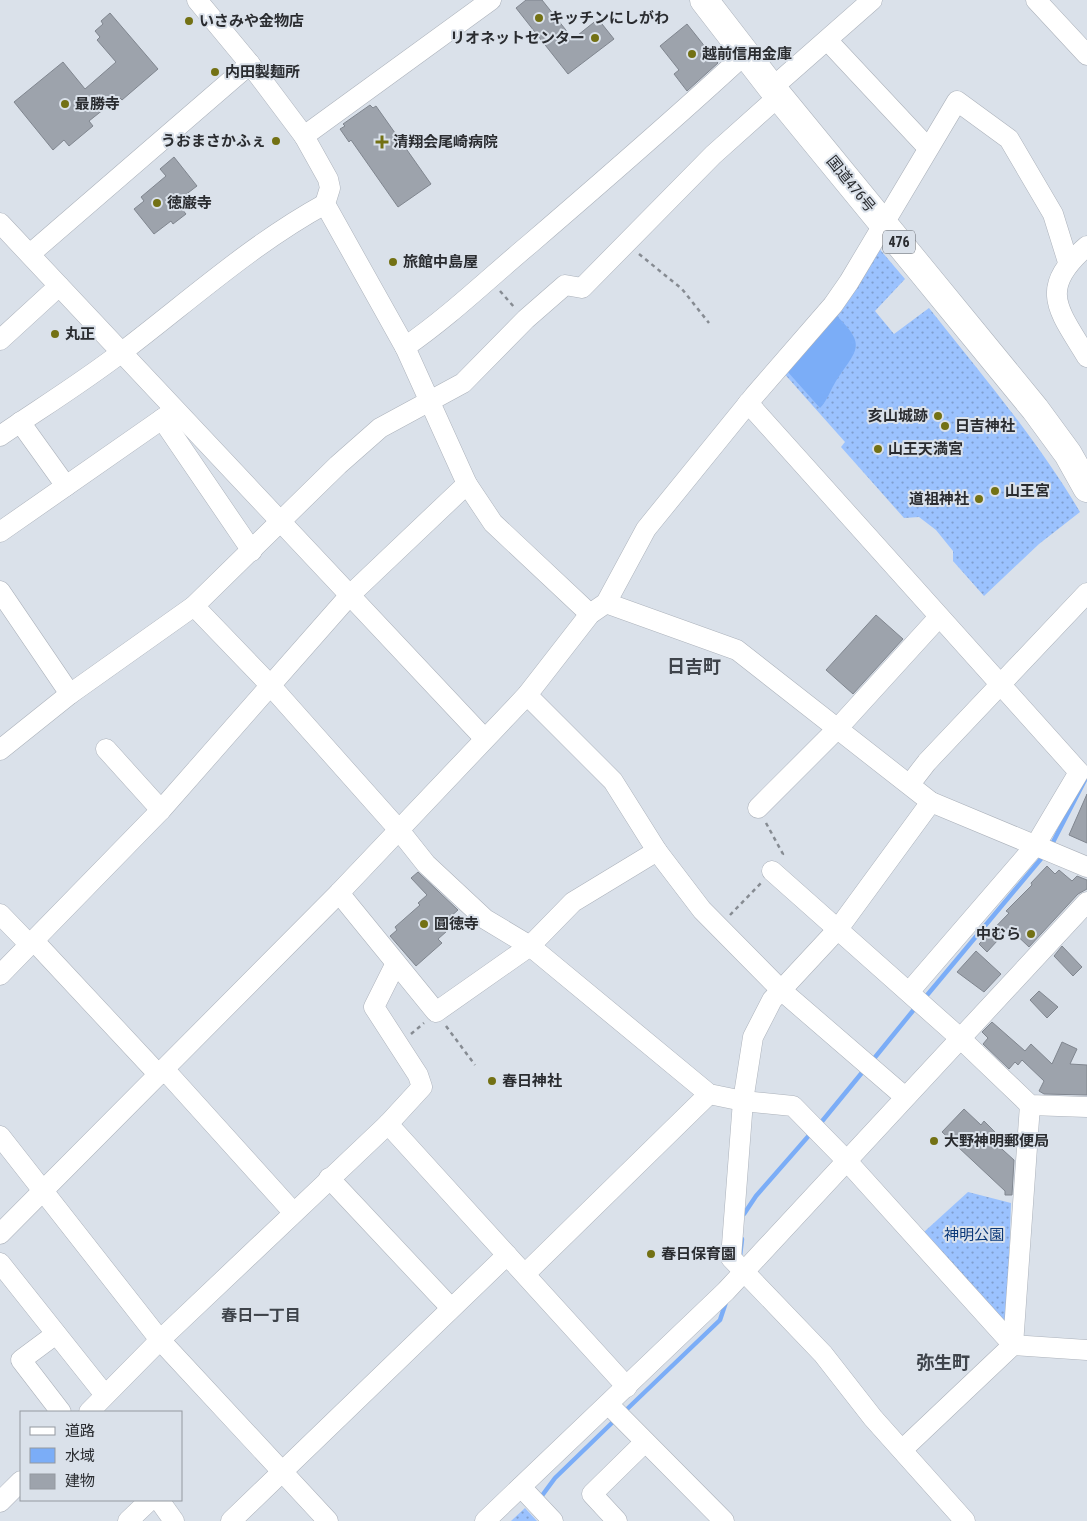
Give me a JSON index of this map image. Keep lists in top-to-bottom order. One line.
{"streets":{"highway":["国道476号","476"]},"districts":["日吉町","春日一丁目","弥生町"],"parks":["神明公園"],"places":{"other":["キッチンにしがわ","いさみや金物店","リオネットセンター","越前信用金庫","内田製麺所","最勝寺","うおまさかふぇ","徳巌寺","旅館中島屋","丸正","亥山城跡","日吉神社","山王天満宮","山王宮","道祖神社","圓徳寺","中むら","春日神社","大野神明郵便局","春日保育園"],"health":["清翔会尾崎病院"]},"legend":["道路","水域","建物"]}
